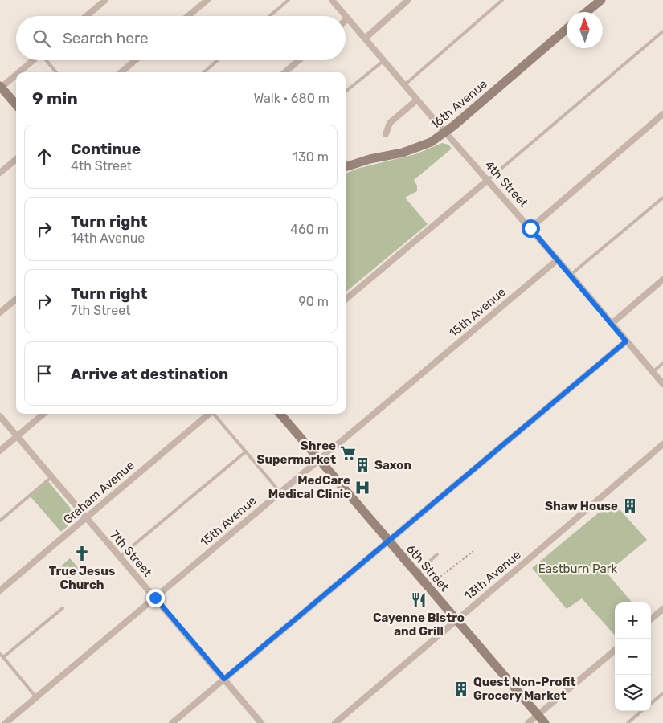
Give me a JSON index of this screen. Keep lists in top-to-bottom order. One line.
{"streets":{"street":["16th Avenue","4th Street","15th Avenue","Graham Avenue","7th Street","6th Street","13th Avenue"]},"crossings":[["16th Avenue","4th Street"],["4th Street","15th Avenue"],["15th Avenue","7th Street"],["15th Avenue","6th Street"],["Graham Avenue","7th Street"],["6th Street","13th Avenue"]],"parks":["Eastburn Park"],"places":{"supermarket":["Shree Supermarket"],"building":["Saxon","Shaw House","Quest Non-Profit Grocery Market"],"hospital":["MedCare Medical Clinic"],"church":["True Jesus Church"],"restaurant":["Cayenne Bistro and Grill"]},"north":"top","page":{"search":"Search here","heading":["9 min","Walk · 680 m"],"list":[["Continue","4th Street","130 m"],["Turn right","14th Avenue","460 m"],["Turn right","7th Street","90 m"],"Arrive at destination"],"map_buttons":["+","−"]}}
